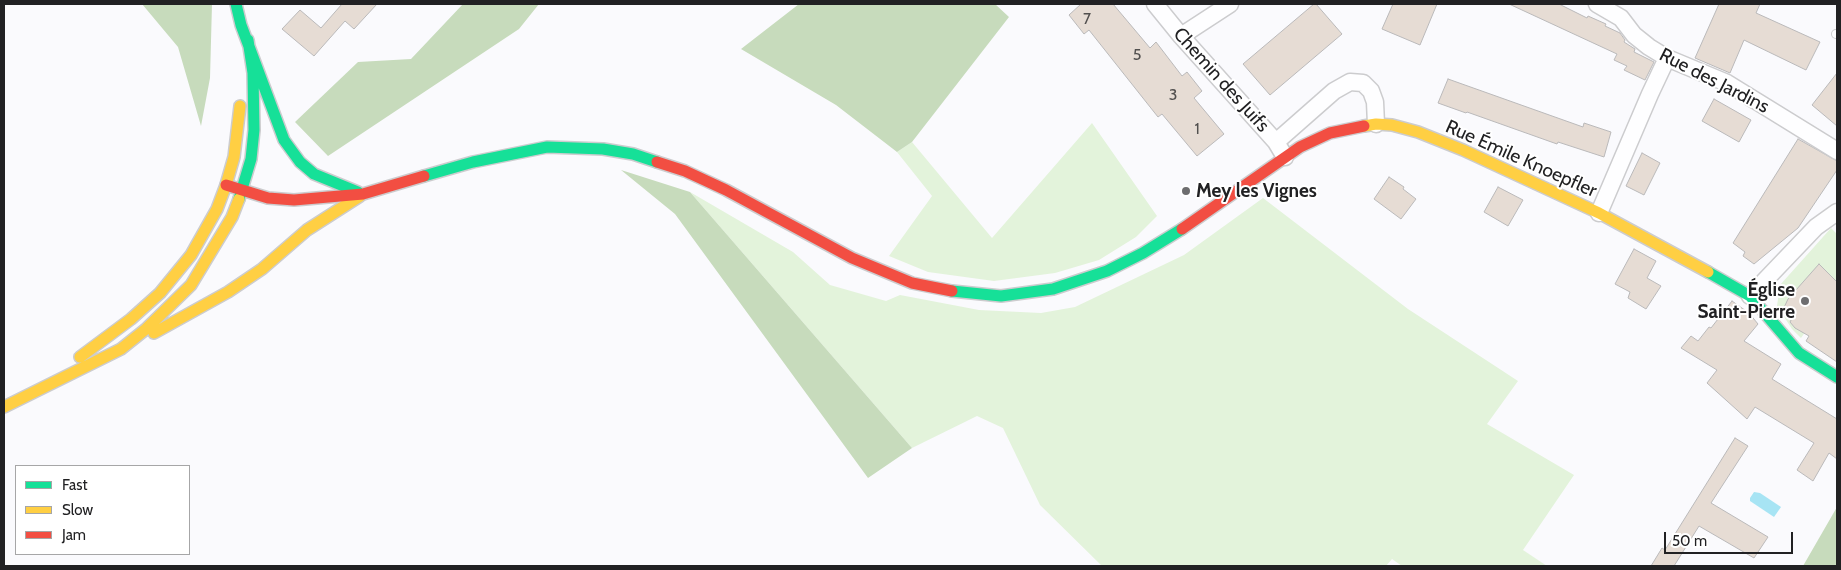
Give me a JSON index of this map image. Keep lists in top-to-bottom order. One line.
{"streets":{"main road":["Rue Émile Knoepfler"],"street":["Chemin des Juifs","Rue des Jardins"]},"crossings":[["Chemin des Juifs","Rue Émile Knoepfler"]],"places":["Mey les Vignes","Église Saint-Pierre"],"house_numbers":["7","5","3","1"],"legend":["Fast","Slow","Jam"],"scale_bar":"50 m"}
